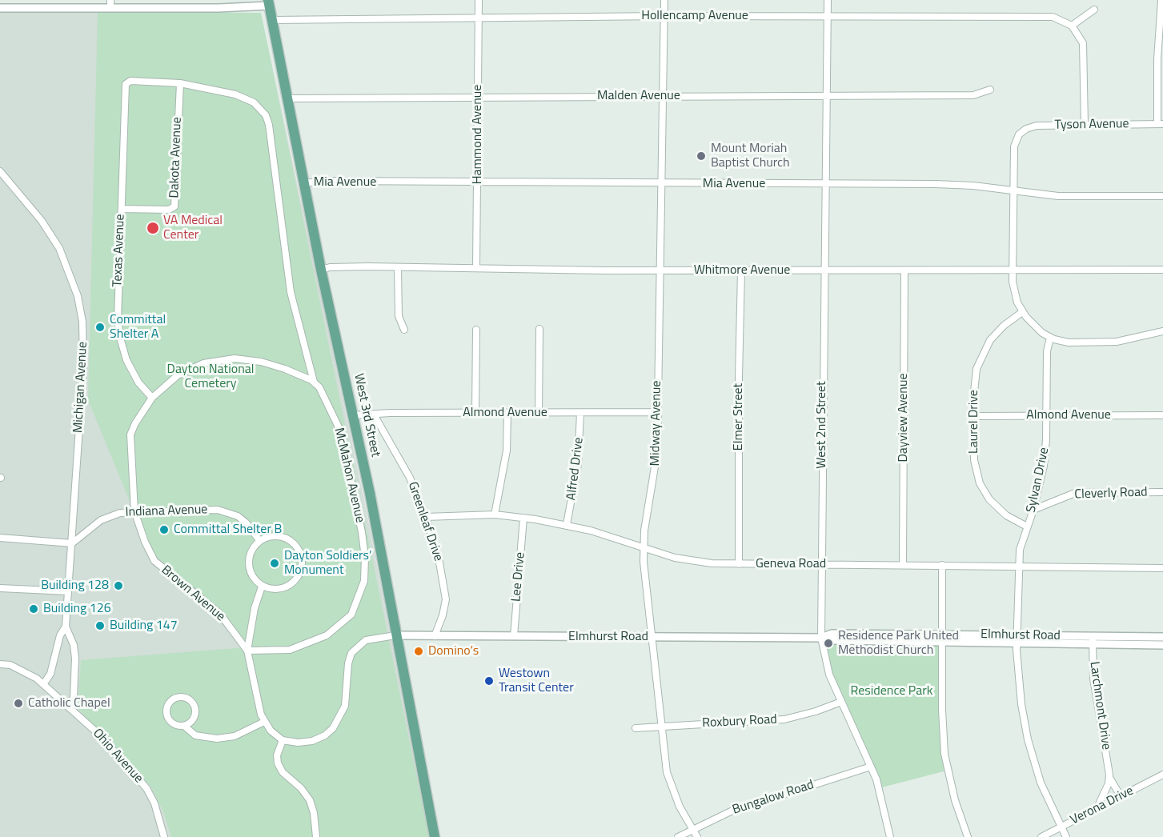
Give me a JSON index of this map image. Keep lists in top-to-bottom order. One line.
{"streets":{"main road":["West 3rd Street"],"street":["Hollencamp Avenue","Malden Avenue","Tyson Avenue","Hammond Avenue","Dakota Avenue","Mia Avenue","Texas Avenue","Whitmore Avenue","Michigan Avenue","Almond Avenue","Elmer Street","Dayview Avenue","Laurel Drive","Midway Avenue","West 2nd Street","Alfred Drive","McMahon Avenue","Sylvan Drive","Cleverly Road","Indiana Avenue","Greenleaf Drive","Geneva Road","Lee Drive","Brown Avenue","Elmhurst Road","Larchmont Drive","Roxbury Road","Ohio Avenue","Bungalow Road","Verona Drive"]},"crossings":[["Hollencamp Avenue","Hammond Avenue"],["Hollencamp Avenue","West 3rd Street"],["Hollencamp Avenue","Midway Avenue"],["Hollencamp Avenue","West 2nd Street"],["Malden Avenue","Hammond Avenue"],["Malden Avenue","West 3rd Street"],["Malden Avenue","Midway Avenue"],["Malden Avenue","West 2nd Street"],["Tyson Avenue","Mia Avenue"],["Hammond Avenue","Mia Avenue"],["Hammond Avenue","Whitmore Avenue"],["Dakota Avenue","Texas Avenue"],["Dakota Avenue","McMahon Avenue"],["Mia Avenue","West 3rd Street"],["Mia Avenue","Midway Avenue"],["Mia Avenue","West 2nd Street"],["Texas Avenue","McMahon Avenue"],["Texas Avenue","Brown Avenue"],["Whitmore Avenue","West 3rd Street"],["Whitmore Avenue","Elmer Street"],["Whitmore Avenue","Dayview Avenue"],["Whitmore Avenue","Midway Avenue"],["Whitmore Avenue","West 2nd Street"],["Michigan Avenue","Indiana Avenue"],["Michigan Avenue","Ohio Avenue"],["Almond Avenue","West 3rd Street"],["Almond Avenue","Laurel Drive"],["Almond Avenue","Midway Avenue"],["Almond Avenue","Alfred Drive"],["Almond Avenue","Sylvan Drive"],["Almond Avenue","Greenleaf Drive"],["West 3rd Street","Elmhurst Road"],["Elmer Street","Geneva Road"],["Dayview Avenue","Geneva Road"],["Laurel Drive","Sylvan Drive"],["Midway Avenue","Geneva Road"],["Midway Avenue","Elmhurst Road"],["Midway Avenue","Roxbury Road"],["Midway Avenue","Bungalow Road"],["West 2nd Street","Geneva Road"],["West 2nd Street","Elmhurst Road"],["West 2nd Street","Roxbury Road"],["West 2nd Street","Bungalow Road"],["Alfred Drive","Geneva Road"],["McMahon Avenue","Brown Avenue"],["Sylvan Drive","Cleverly Road"],["Sylvan Drive","Geneva Road"],["Sylvan Drive","Elmhurst Road"],["Sylvan Drive","Verona Drive"],["Indiana Avenue","Brown Avenue"],["Greenleaf Drive","Geneva Road"],["Greenleaf Drive","Elmhurst Road"],["Geneva Road","Lee Drive"],["Lee Drive","Elmhurst Road"],["Elmhurst Road","Larchmont Drive"],["Larchmont Drive","Verona Drive"]],"parks":["Dayton National Cemetery","Residence Park"],"places":["Mount Moriah Baptist Church","VA Medical Center","Committal Shelter A","Committal Shelter B","Dayton Soldiers’ Monument","Building 128","Building 126","Building 147","Residence Park United Methodist Church","Domino’s","Westown Transit Center","Catholic Chapel"]}
